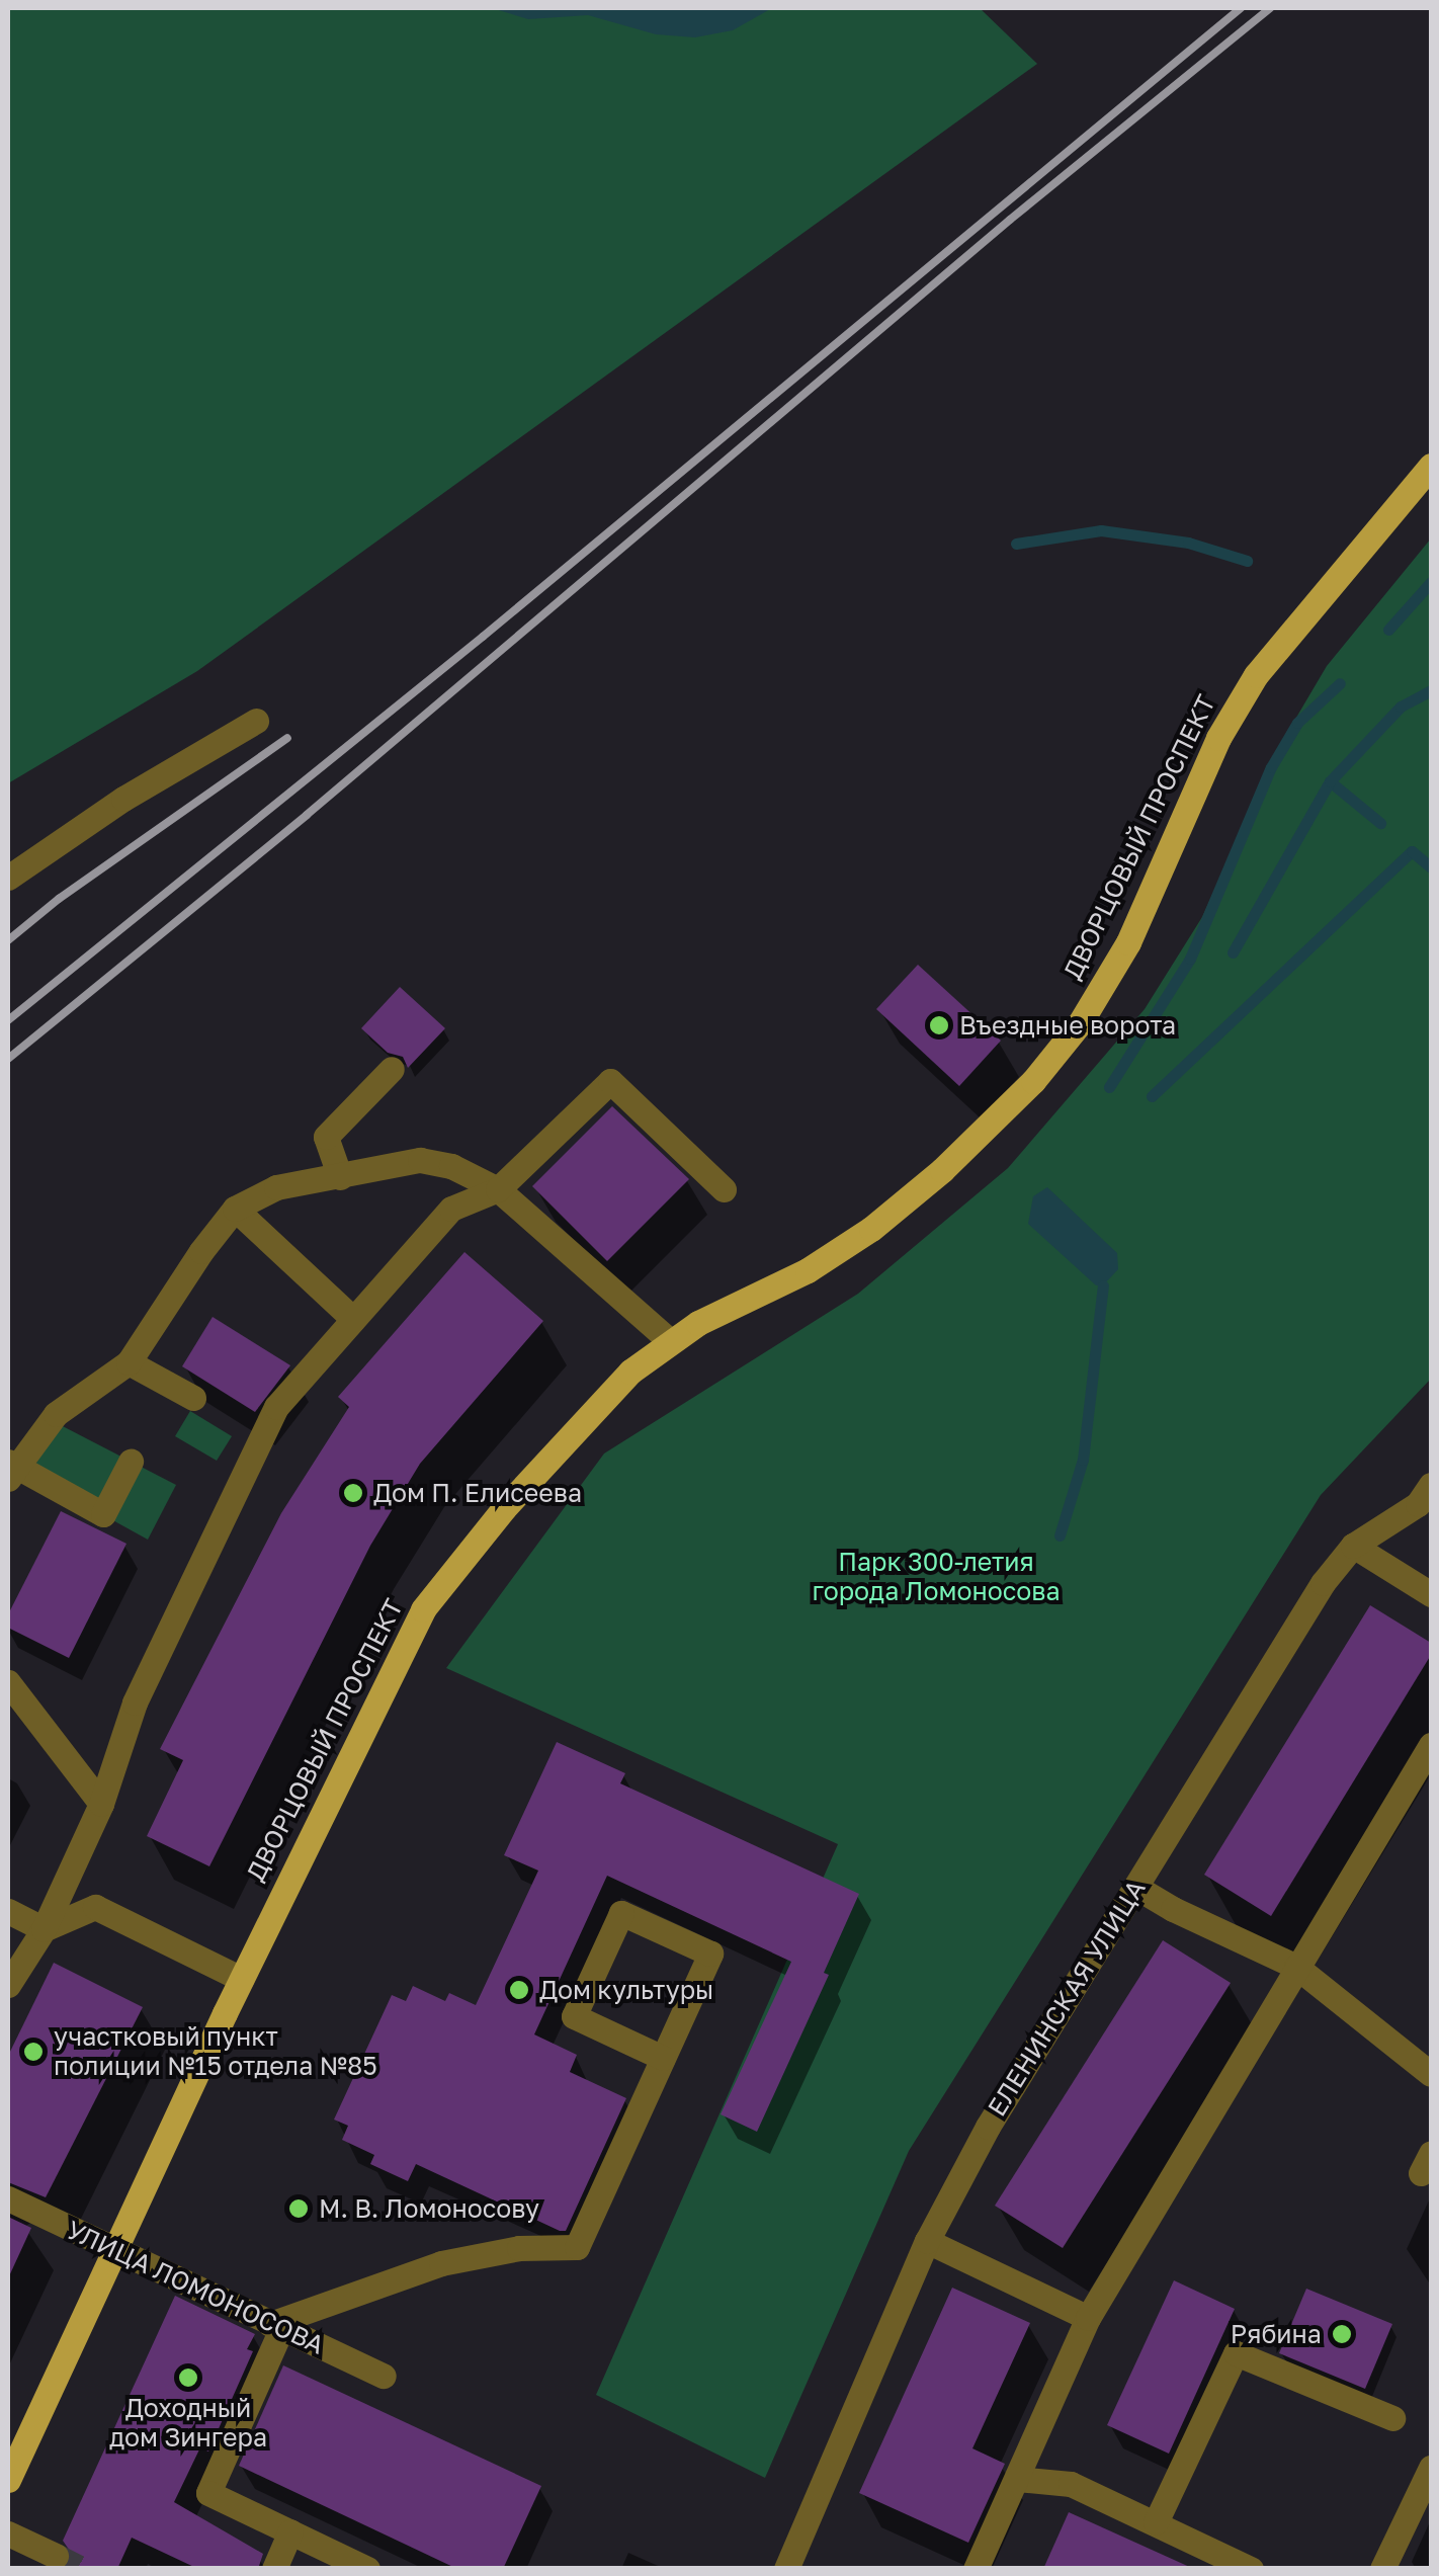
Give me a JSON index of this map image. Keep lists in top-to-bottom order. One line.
{"streets":{"main road":["ДВОРЦОВЫЙ ПРОСПЕКТ"],"street":["ЕЛЕНИНСКАЯ УЛИЦА","УЛИЦА ЛОМОНОСОВА"]},"crossings":[["ДВОРЦОВЫЙ ПРОСПЕКТ","УЛИЦА ЛОМОНОСОВА"]],"parks":["Парк 300-летия города Ломоносова"],"places":["Въездные ворота","Дом П. Елисеева","Дом культуры","участковый пункт полиции №15 отдела №85","М. В. Ломоносову","Рябина","Доходный дом Зингера"]}
